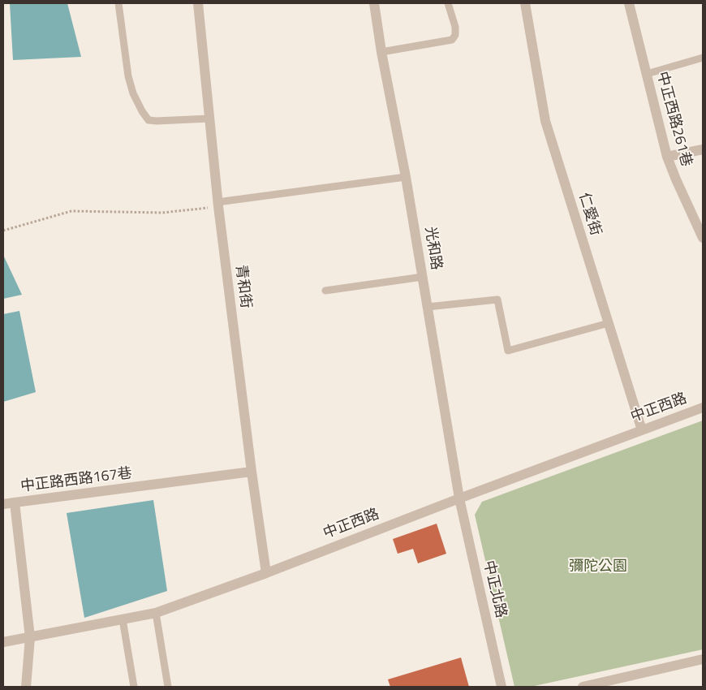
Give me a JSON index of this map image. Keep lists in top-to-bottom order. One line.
{"streets":{"street":["中正西路261巷","仁愛街","光和路","青和街","中正西路","中正路西路167巷","中正北路"]},"crossings":[["仁愛街","中正西路"],["光和路","中正西路"],["光和路","中正北路"],["青和街","中正西路"],["青和街","中正路西路167巷"],["中正西路","中正路西路167巷"],["中正西路","中正北路"]],"parks":["彌陀公園"]}
